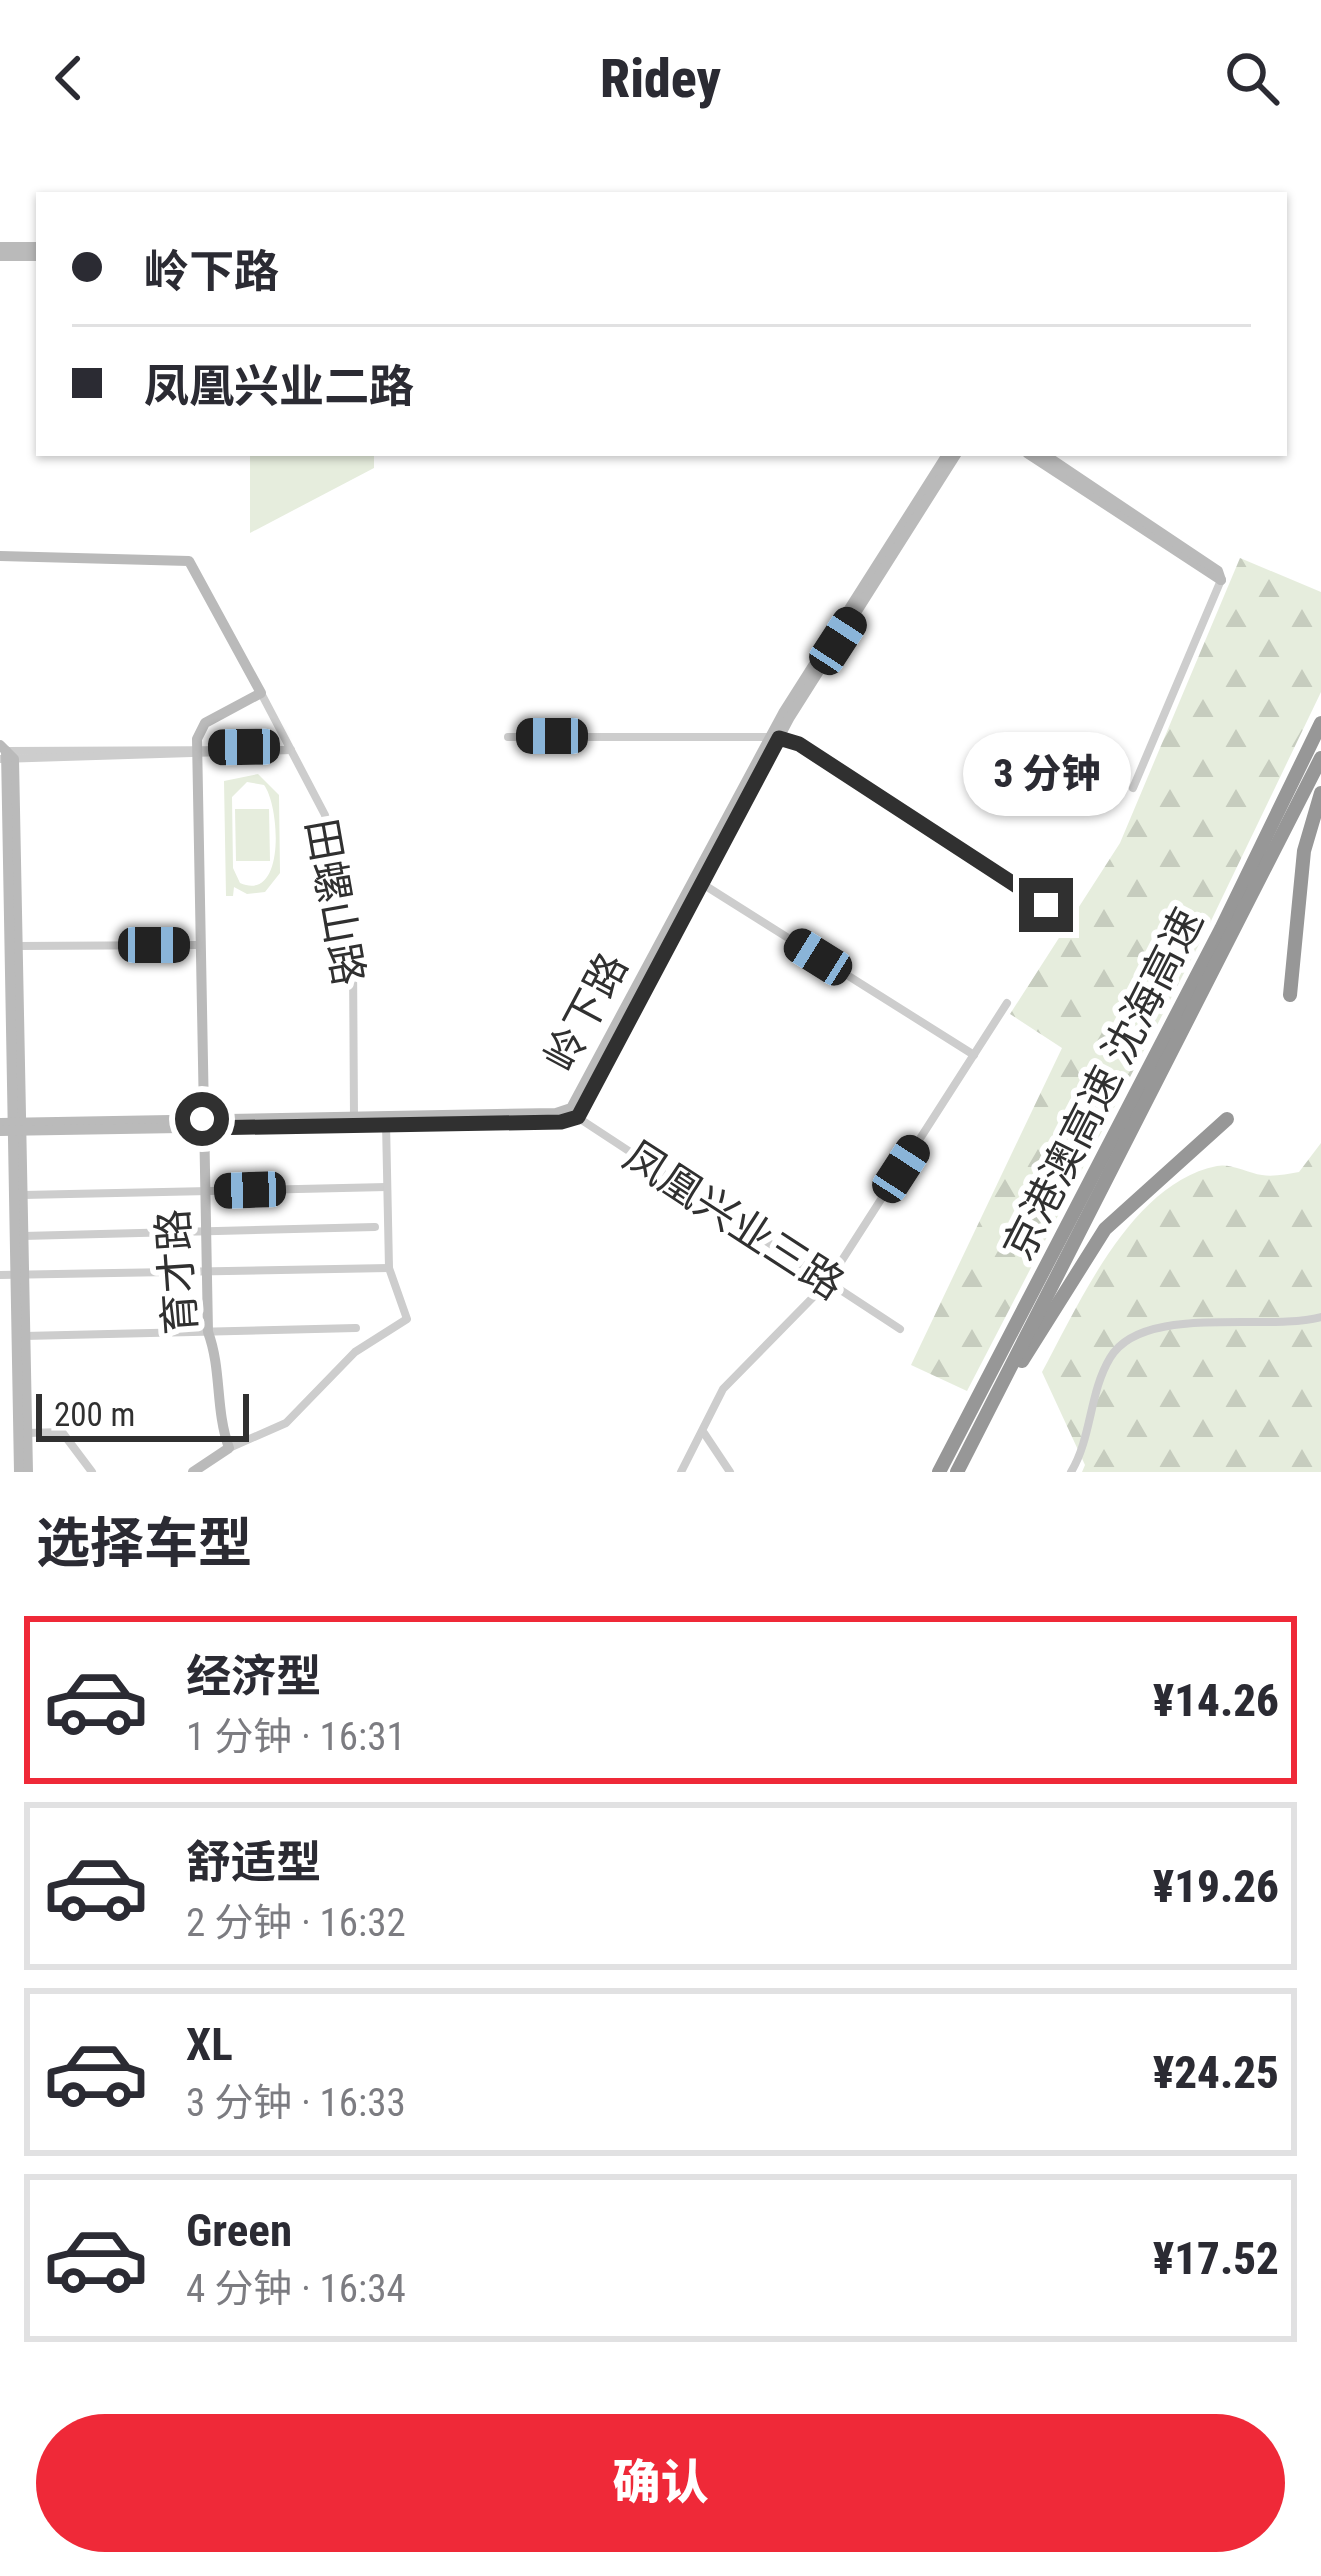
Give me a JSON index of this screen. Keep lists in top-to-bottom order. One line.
{"streets":{"highway":["京港澳高速 沈海高速"],"street":["田螺山路","岭下路","凤凰兴业三路","育才路"]},"crossings":[["田螺山路","岭下路"],["岭下路","凤凰兴业三路"],["岭下路","育才路"]],"scale_bar":"200 m","page":{"header":"Ridey","banner":["岭下路","凤凰兴业二路"],"bubble":"3 分钟","scale":"200 m","heading":"选择车型","list":[{"name":"经济型","note":"1 分钟 · 16:31","value":"¥14.26"},{"name":"舒适型","note":"2 分钟 · 16:32","value":"¥19.26"},{"name":"XL","note":"3 分钟 · 16:33","value":"¥24.25"},{"name":"Green","note":"4 分钟 · 16:34","value":"¥17.52"}],"buttons":"确认"}}
